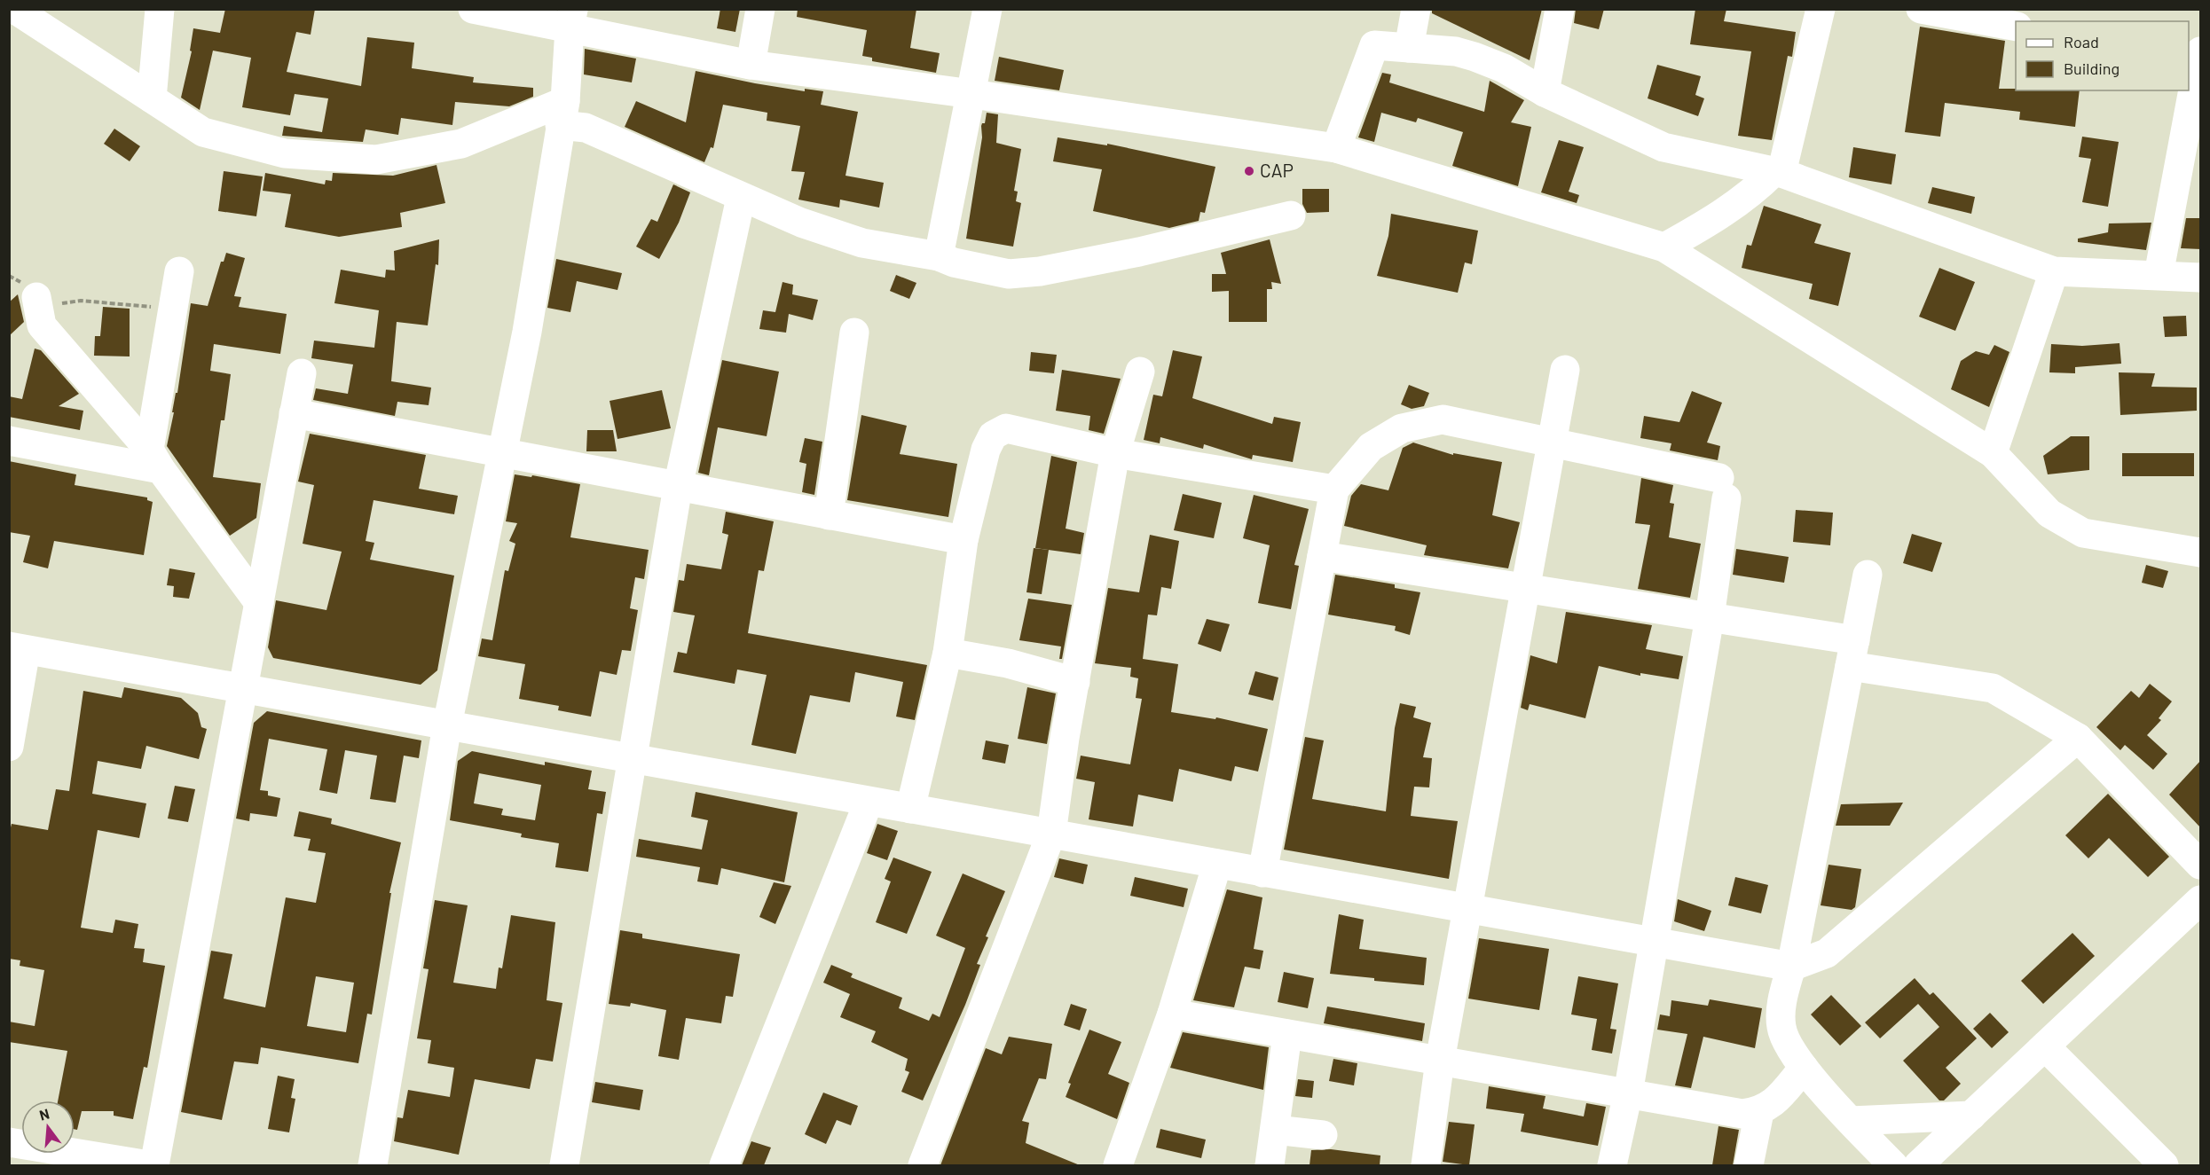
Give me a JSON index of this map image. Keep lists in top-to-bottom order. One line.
{"places":["CAP"],"legend":["Road","Building"],"north":"top"}
